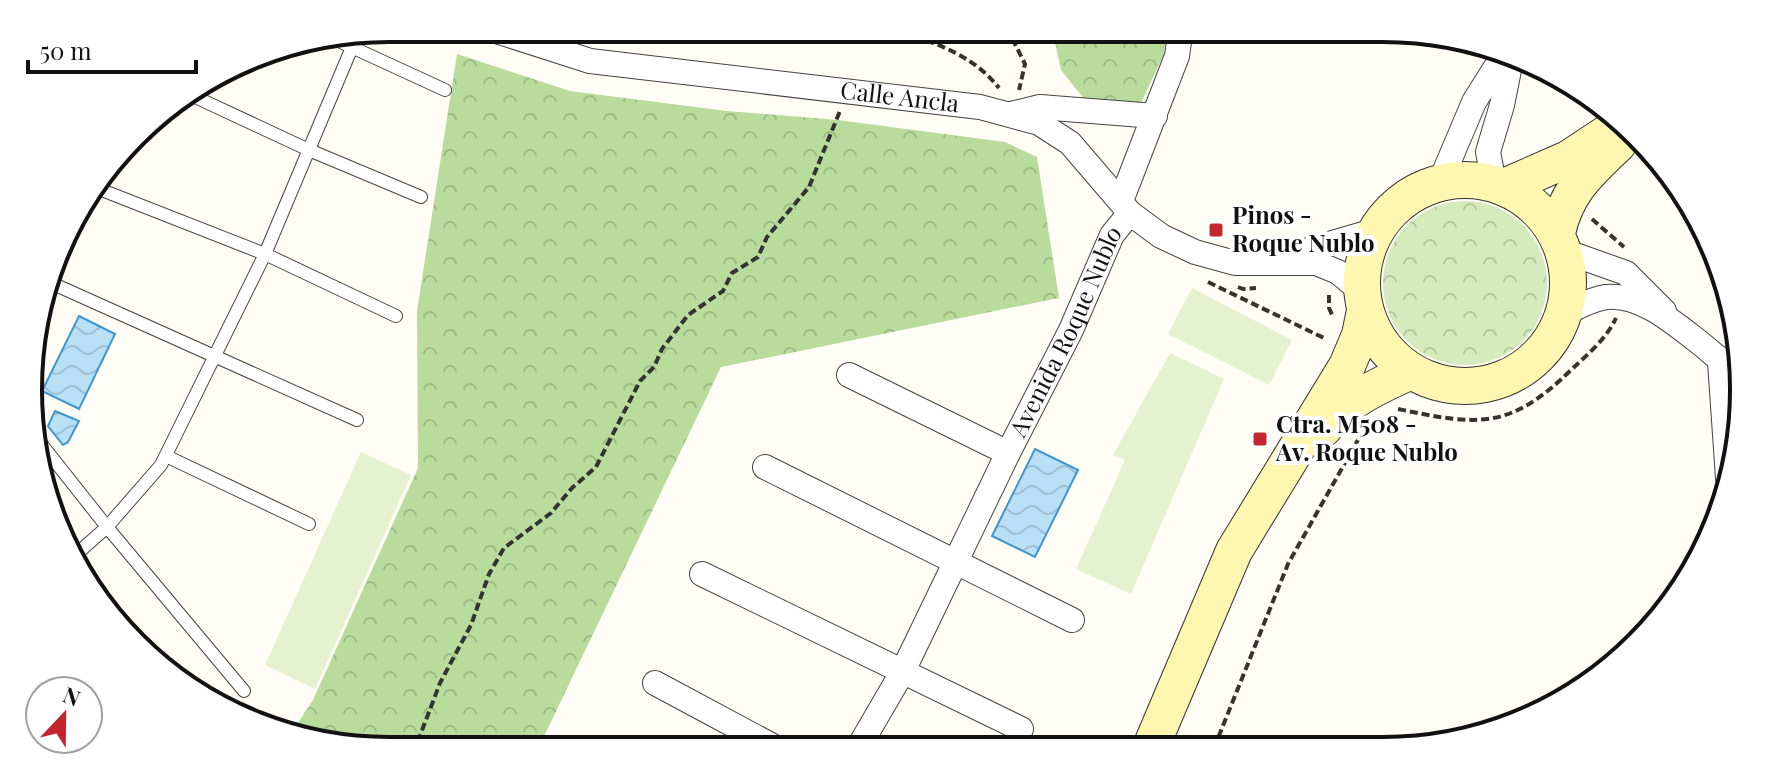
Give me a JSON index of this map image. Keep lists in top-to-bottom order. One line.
{"streets":{"street":["Calle Ancla","Avenida Roque Nublo"]},"crossings":[["Calle Ancla","Avenida Roque Nublo"]],"places":{"transit":["Pinos - Roque Nublo","Ctra. M508 - Av. Roque Nublo"]},"scale_bar":"50 m","north":"top"}
